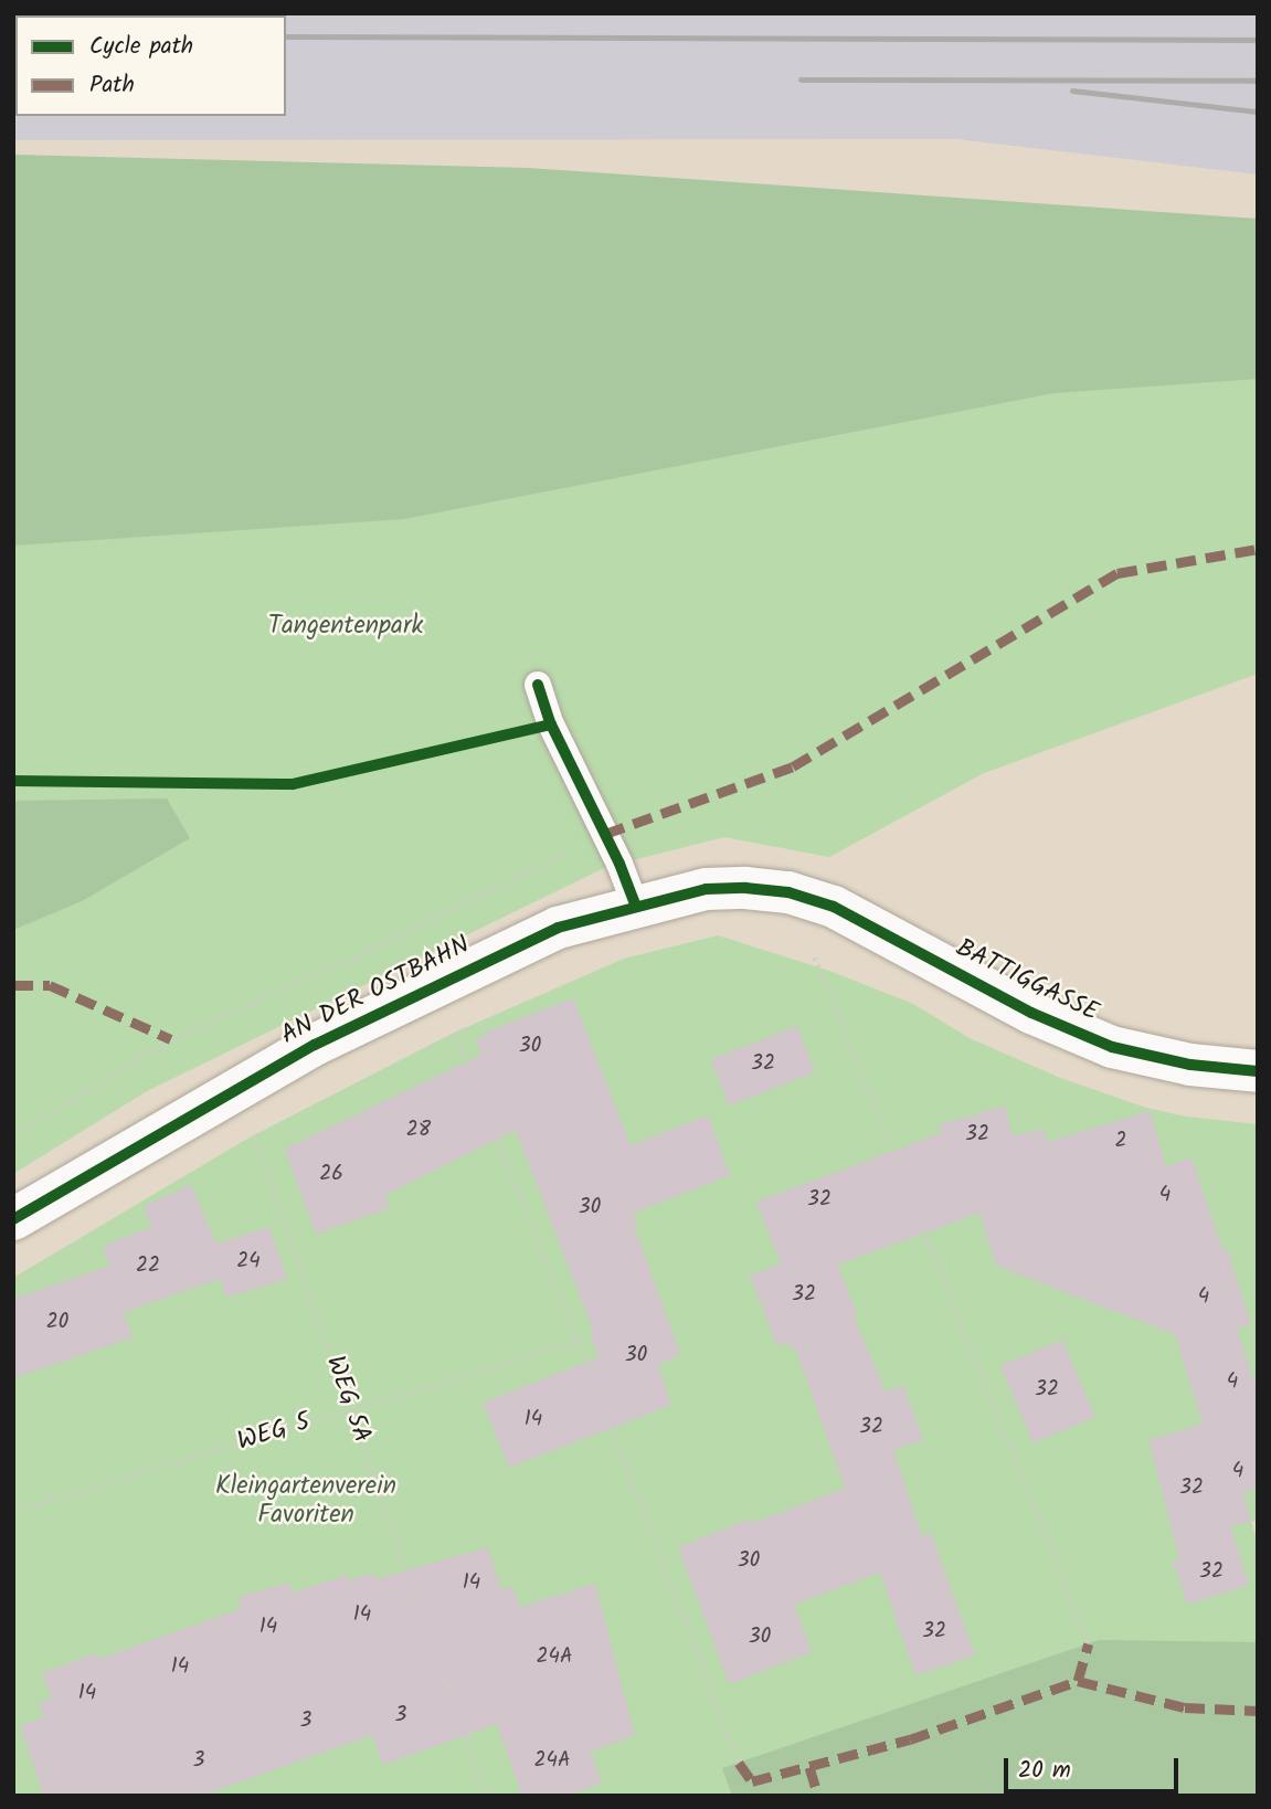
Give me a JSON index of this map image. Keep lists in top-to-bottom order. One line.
{"streets":{"street":["BATTIGGASSE","AN DER OSTBAHN"],"path":["WEG 5A","WEG 5"]},"crossings":[["BATTIGGASSE","AN DER OSTBAHN"],["AN DER OSTBAHN","WEG 5A"],["WEG 5A","WEG 5"]],"parks":["Tangentenpark","Kleingartenverein Favoriten"],"house_numbers":["30","32","28","32","2","26","4","32","30","24","22","32","4","20","30","4","32","14","32","4","32","30","32","14","14","14","32","30","24A","14","14","3","3","3","24A"],"legend":["Cycle path","Path"],"scale_bar":"20 m"}
